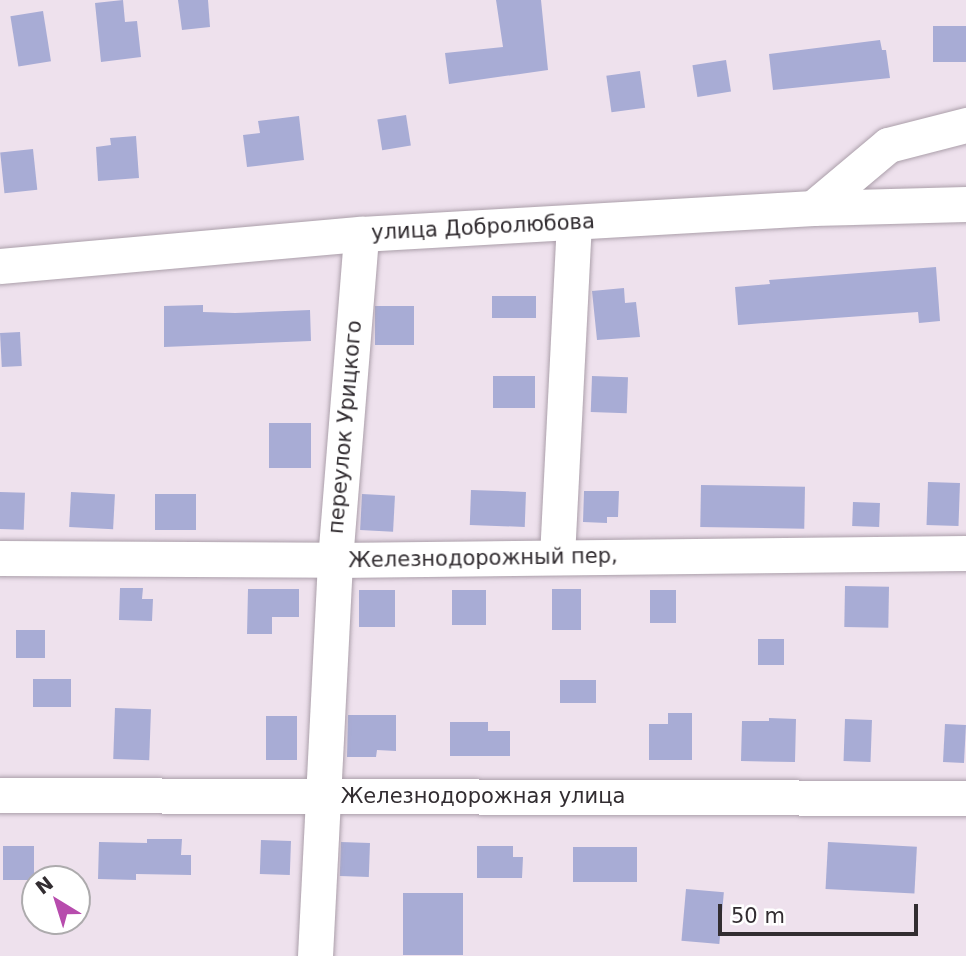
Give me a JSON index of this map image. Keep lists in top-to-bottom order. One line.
{"streets":{"street":["улица Добролюбова","переулок Урицкого","Железнодорожный пер,","Железнодорожная улица"]},"crossings":[["улица Добролюбова","переулок Урицкого"],["переулок Урицкого","Железнодорожный пер,"],["переулок Урицкого","Железнодорожная улица"]],"scale_bar":"50 m","north":"top left"}
